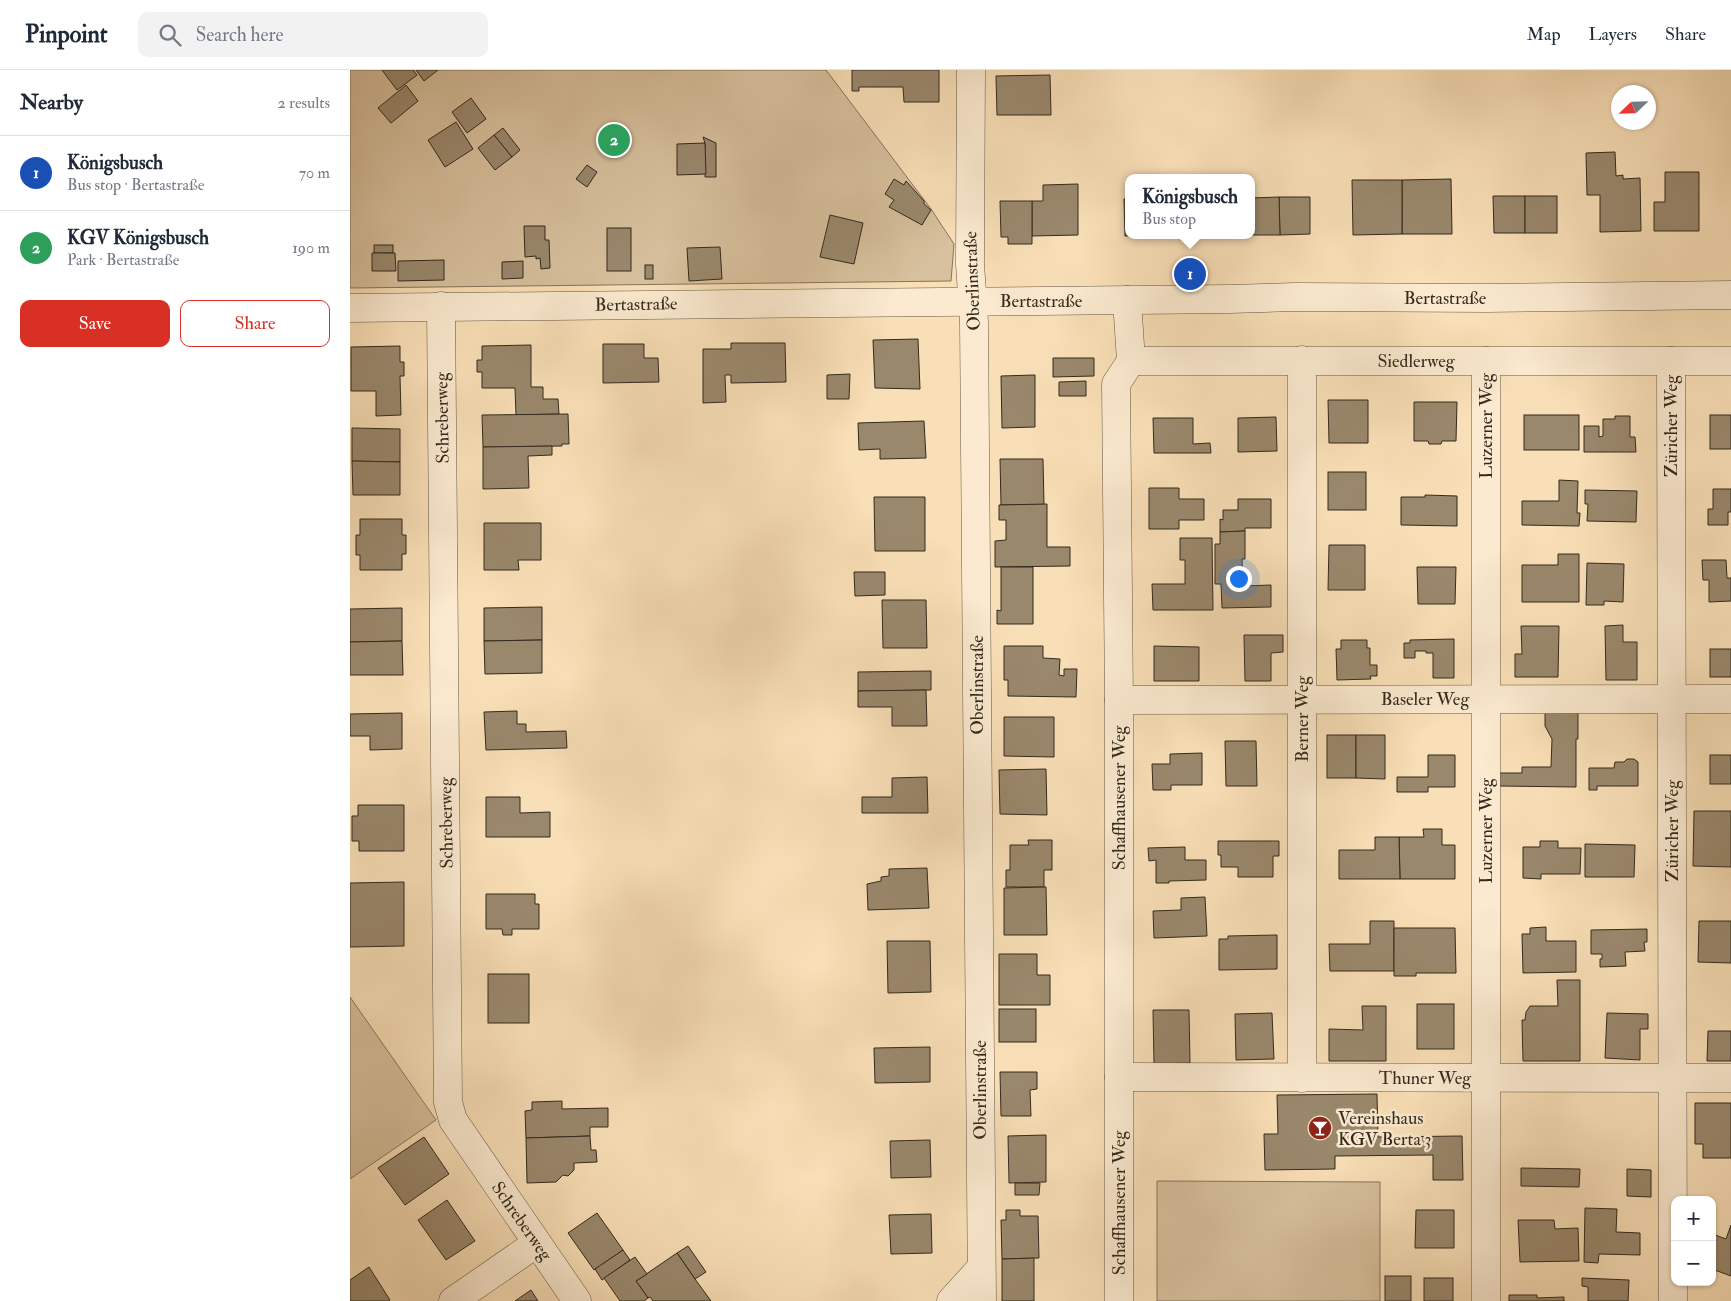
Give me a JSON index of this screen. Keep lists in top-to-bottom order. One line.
{"streets":{"street":["Oberlinstraße","Bertastraße","Siedlerweg","Schreberweg","Luzerner Weg","Züricher Weg","Baseler Weg","Berner Weg","Schaffhausener Weg","Thuner Weg"]},"crossings":[["Oberlinstraße","Bertastraße"],["Bertastraße","Schreberweg"],["Siedlerweg","Luzerner Weg"],["Siedlerweg","Züricher Weg"],["Siedlerweg","Berner Weg"],["Siedlerweg","Schaffhausener Weg"],["Luzerner Weg","Baseler Weg"],["Luzerner Weg","Thuner Weg"],["Züricher Weg","Baseler Weg"],["Züricher Weg","Thuner Weg"],["Baseler Weg","Berner Weg"],["Baseler Weg","Schaffhausener Weg"],["Berner Weg","Thuner Weg"],["Schaffhausener Weg","Thuner Weg"]],"places":{"bar":["Vereinshaus KGV Berta 3"]},"north":"bottom left","page":{"header":"Pinpoint","search":"Search here","nav":["Map","Layers","Share"],"heading":["Nearby","2 results"],"pins":["2","1"],"list":[{"mark":"1","name":"Königsbusch","note":"Bus stop · Bertastraße","value":"70 m"},{"mark":"2","name":"KGV Königsbusch","note":"Park · Bertastraße","value":"190 m"}],"popup":["Königsbusch","Bus stop"],"buttons":["Save","Share"],"map_buttons":["+","−"]}}
